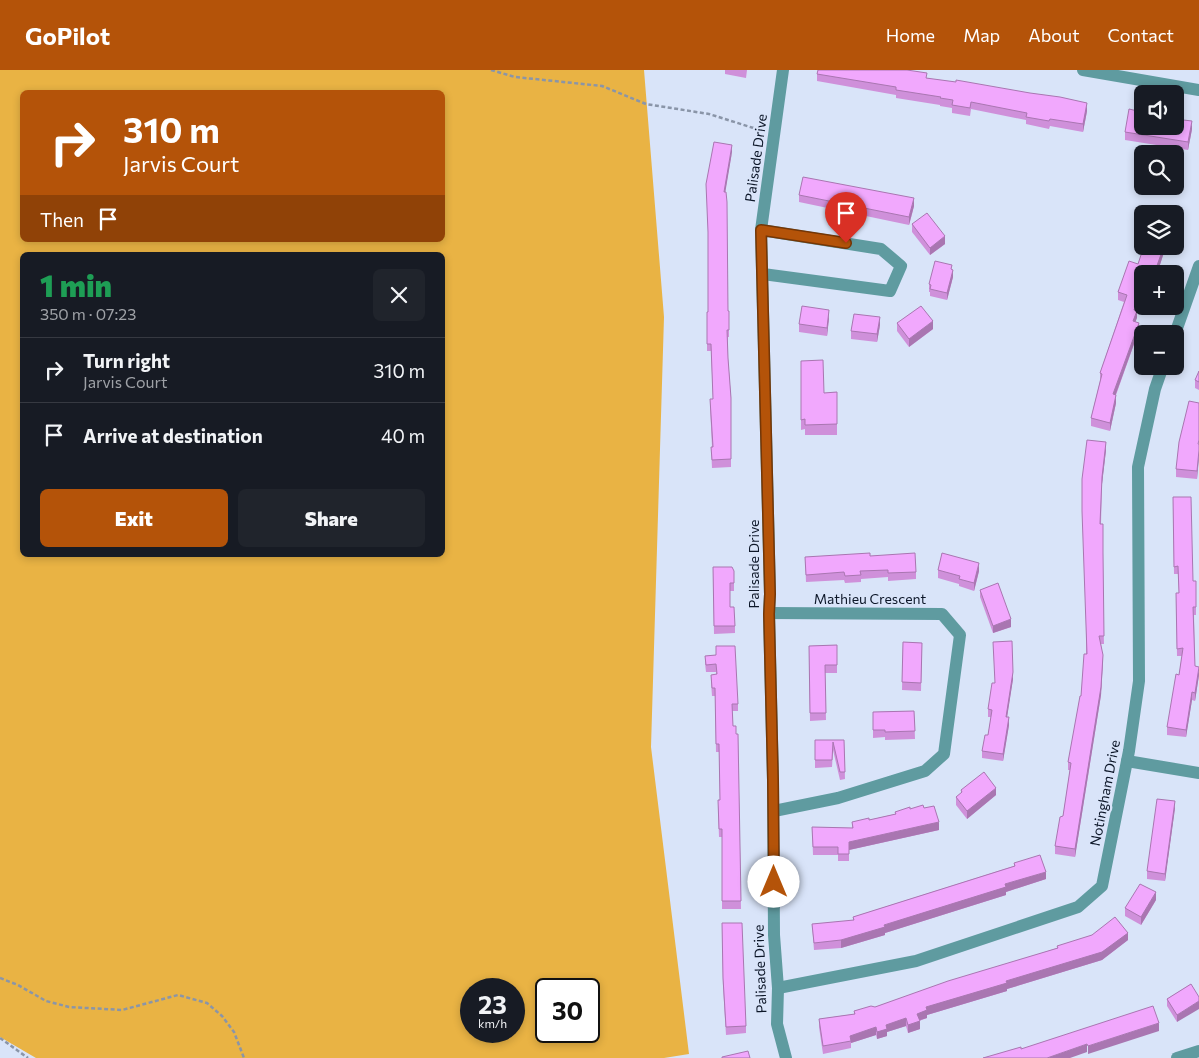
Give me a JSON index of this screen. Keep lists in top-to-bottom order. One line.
{"streets":{"street":["Palisade Drive","Mathieu Crescent","Notingham Drive"]},"crossings":[["Palisade Drive","Mathieu Crescent"],["Palisade Drive","Notingham Drive"]],"page":{"header":"GoPilot","nav":["Home","Map","About","Contact"],"map_buttons":["+","−"],"turn":["310 m","Jarvis Court"],"then":"Then","heading":["1 min","350 m · 07:23"],"list":[{"name":"Turn right","note":"Jarvis Court","value":"310 m"},{"name":"Arrive at destination","value":"40 m"}],"buttons":["Exit","Share"],"speed":"23 km/h","limit":"30"}}
